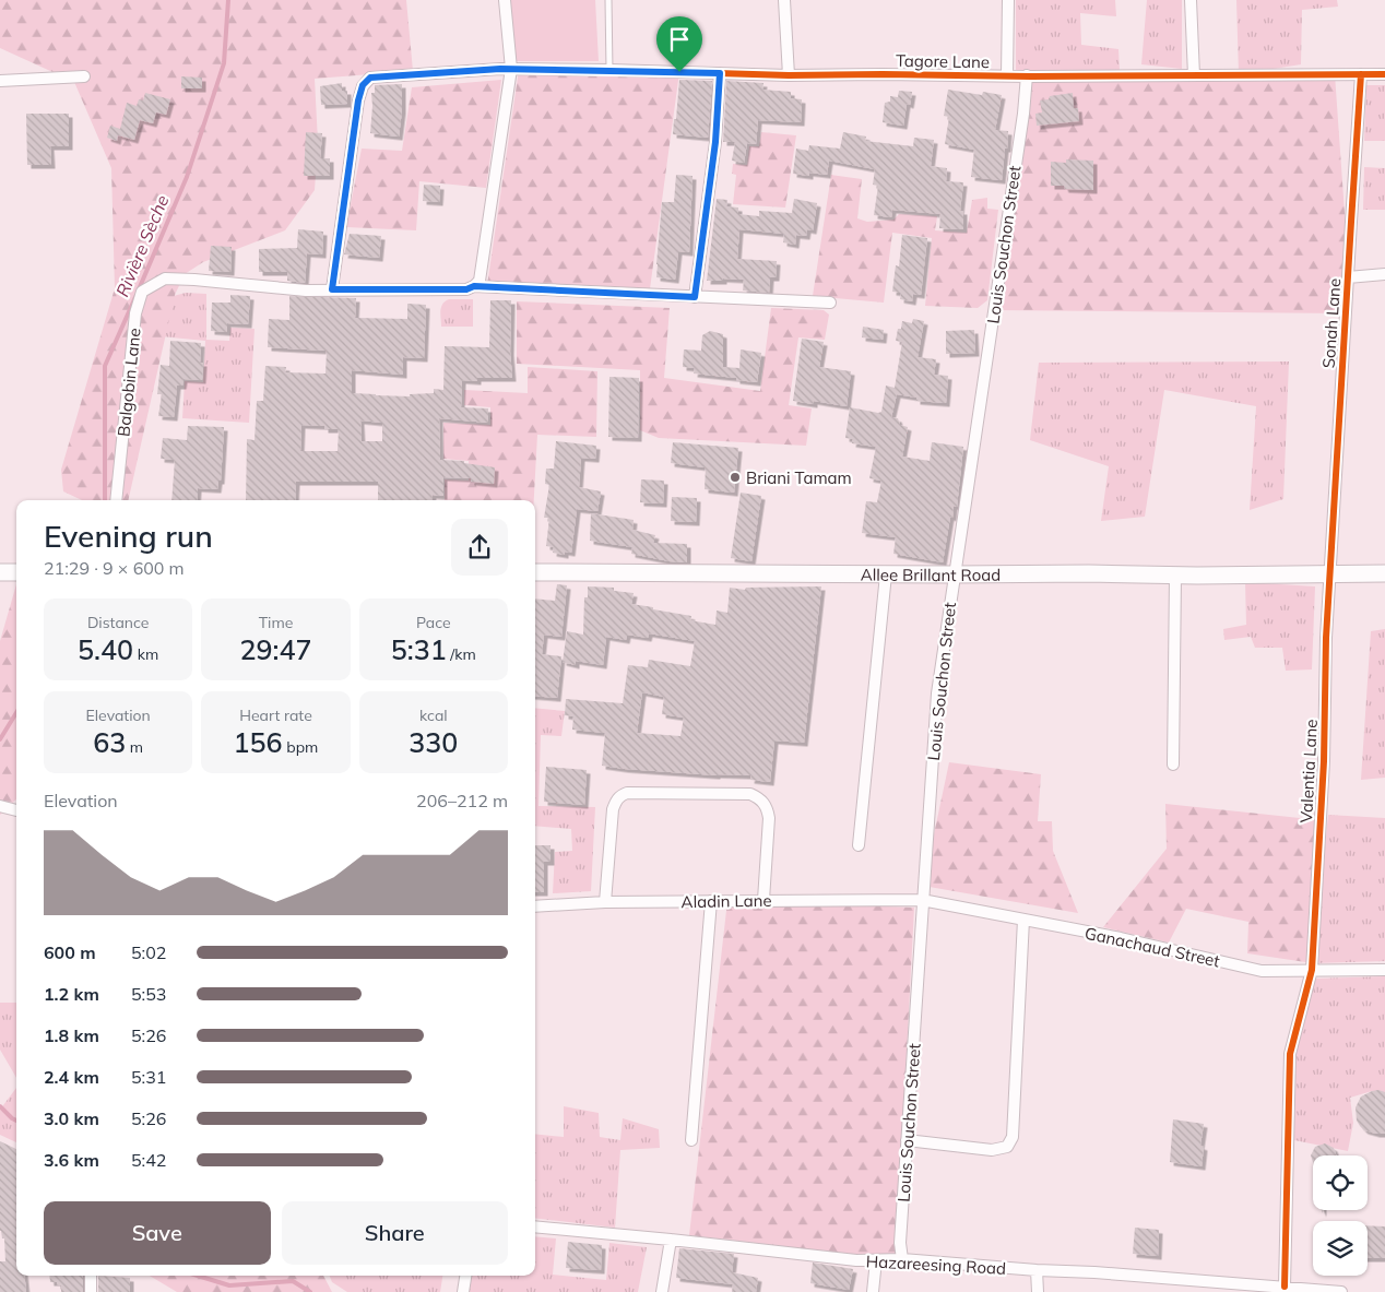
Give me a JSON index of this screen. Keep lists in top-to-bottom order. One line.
{"streets":{"main road":["Allee Brillant Road"],"street":["Tagore Lane","Louis Souchon Street","Sonah Lane","Balgobin Lane","Valentia Lane","Aladin Lane","Ganachaud Street","Hazareesing Road"]},"crossings":[["Tagore Lane","Louis Souchon Street"],["Tagore Lane","Sonah Lane"],["Tagore Lane","Balgobin Lane"],["Louis Souchon Street","Allee Brillant Road"],["Louis Souchon Street","Aladin Lane"],["Louis Souchon Street","Ganachaud Street"],["Louis Souchon Street","Hazareesing Road"],["Sonah Lane","Allee Brillant Road"],["Sonah Lane","Valentia Lane"],["Allee Brillant Road","Valentia Lane"],["Valentia Lane","Ganachaud Street"],["Valentia Lane","Hazareesing Road"],["Aladin Lane","Ganachaud Street"]],"water":["Rivière Sèche"],"places":["Briani Tamam"],"page":{"heading":["Evening run","21:29 · 9 × 600 m"],"stats":[["Distance","5.40 km"],["Time","29:47"],["Pace","5:31 /km"],["Elevation","63 m"],["Heart rate","156 bpm"],["kcal","330"]],"chart":["Elevation","206–212 m"],"list":[{"name":"600 m","note":"5:02"},{"name":"1.2 km","note":"5:53"},{"name":"1.8 km","note":"5:26"},{"name":"2.4 km","note":"5:31"},{"name":"3.0 km","note":"5:26"},{"name":"3.6 km","note":"5:42"}],"buttons":["Save","Share"]}}
